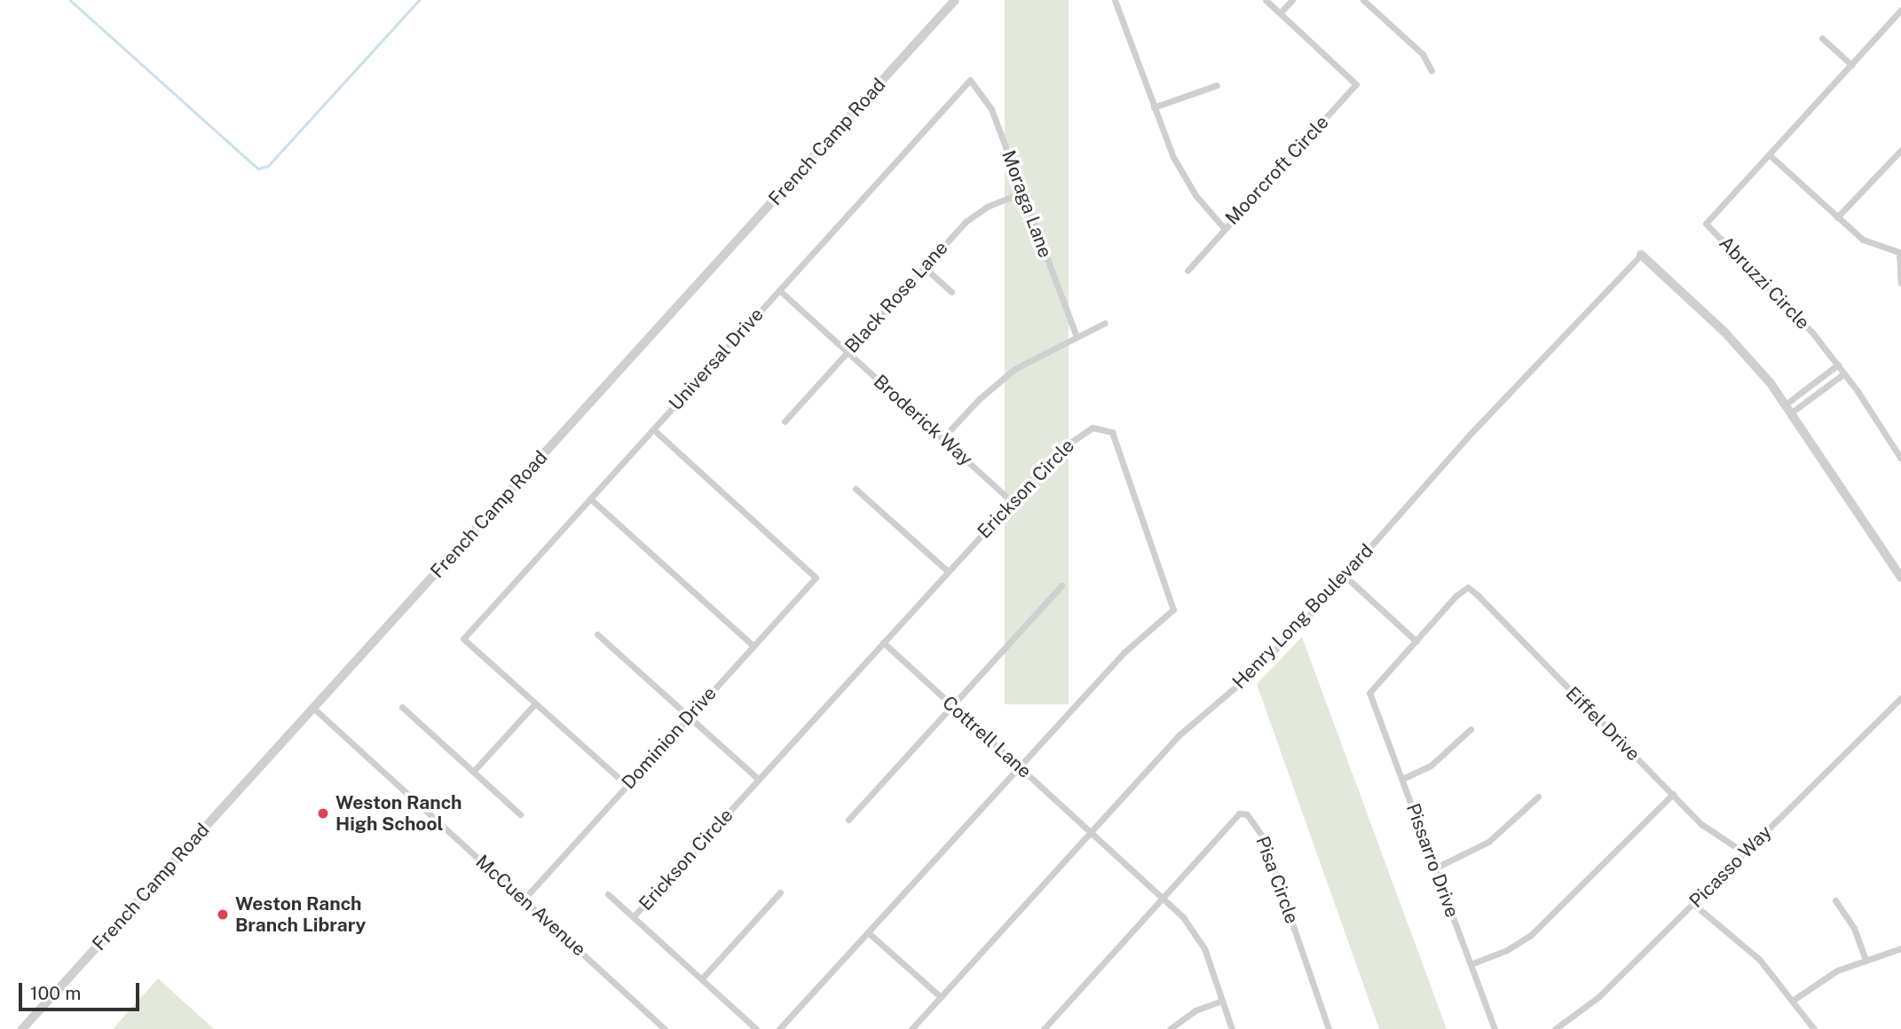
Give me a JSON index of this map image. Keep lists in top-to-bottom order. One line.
{"streets":{"street":["French Camp Road","Moorcroft Circle","Moraga Lane","Abruzzi Circle","Black Rose Lane","Universal Drive","Broderick Way","Erickson Circle","Henry Long Boulevard","Eiffel Drive","Cottrell Lane","Dominion Drive","Pissarro Drive","Picasso Way","Pisa Circle","McCuen Avenue"]},"crossings":[["French Camp Road","McCuen Avenue"],["Moraga Lane","Black Rose Lane"],["Moraga Lane","Universal Drive"],["Black Rose Lane","Broderick Way"],["Universal Drive","Broderick Way"],["Universal Drive","Dominion Drive"],["Broderick Way","Erickson Circle"],["Erickson Circle","Cottrell Lane"],["Henry Long Boulevard","Cottrell Lane"],["Eiffel Drive","Pissarro Drive"],["Eiffel Drive","Picasso Way"],["Dominion Drive","McCuen Avenue"]],"places":["Weston Ranch High School","Weston Ranch Branch Library"],"scale_bar":"100 m"}
